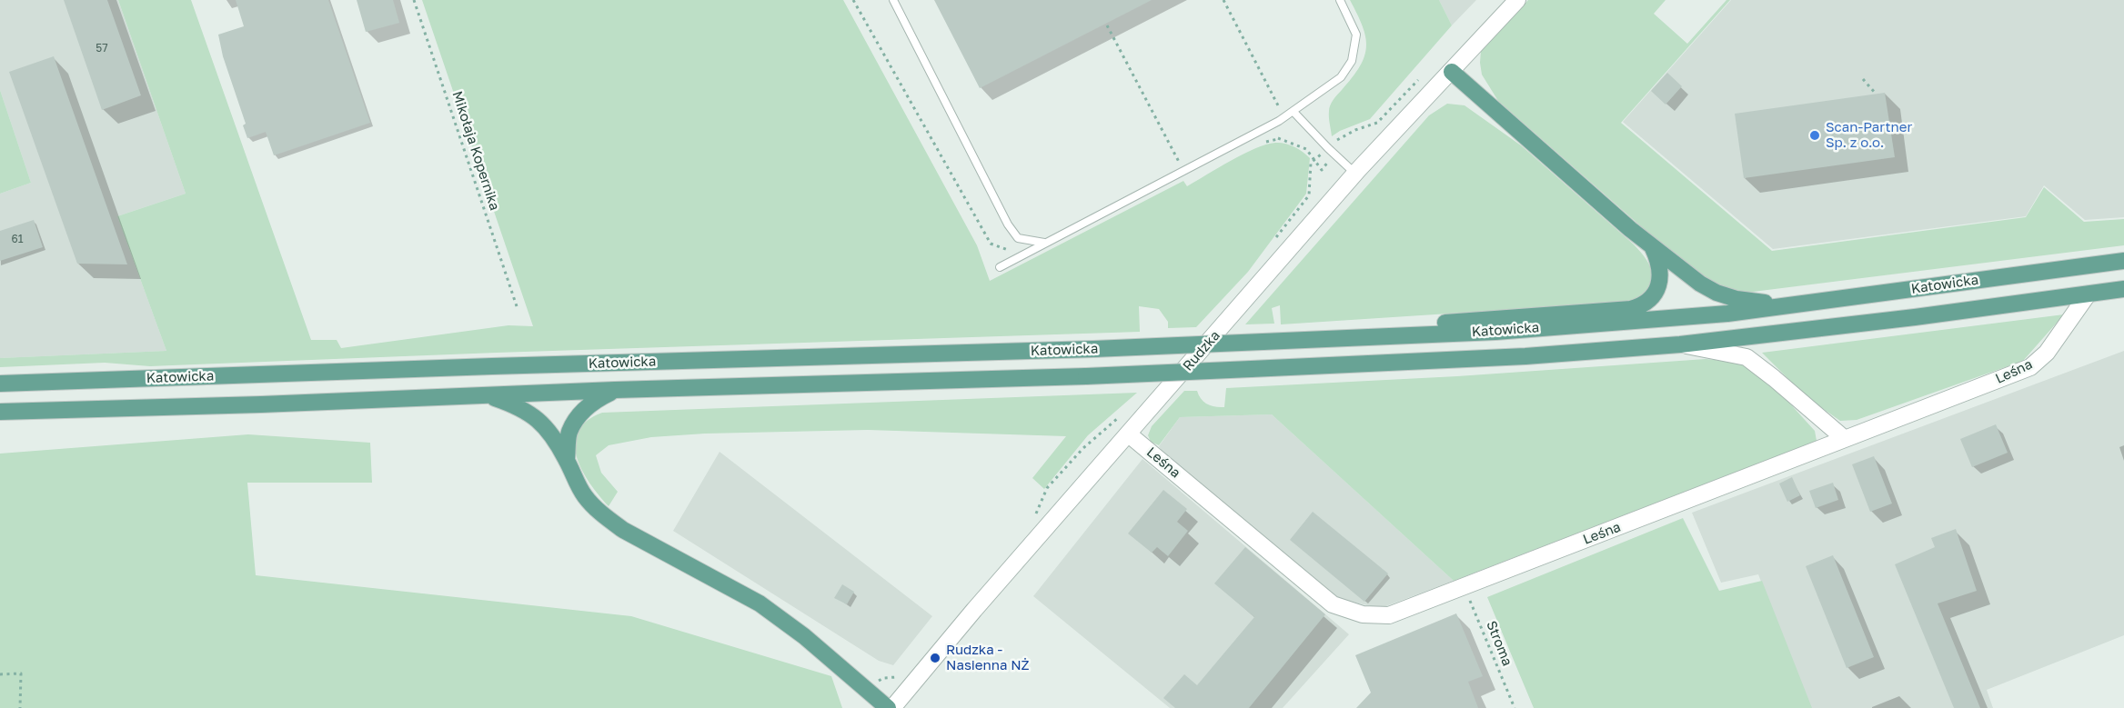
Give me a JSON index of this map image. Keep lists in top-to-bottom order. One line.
{"streets":{"main road":["Katowicka"],"street":["Rudzka","Leśna"],"path":["Mikołaja Kopernika","Stroma"]},"crossings":[["Katowicka","Leśna"],["Rudzka","Leśna"],["Leśna","Stroma"]],"places":["Scan-Partner Sp. z o.o.","Rudzka - Nasienna NŻ"],"house_numbers":["57","61"]}
